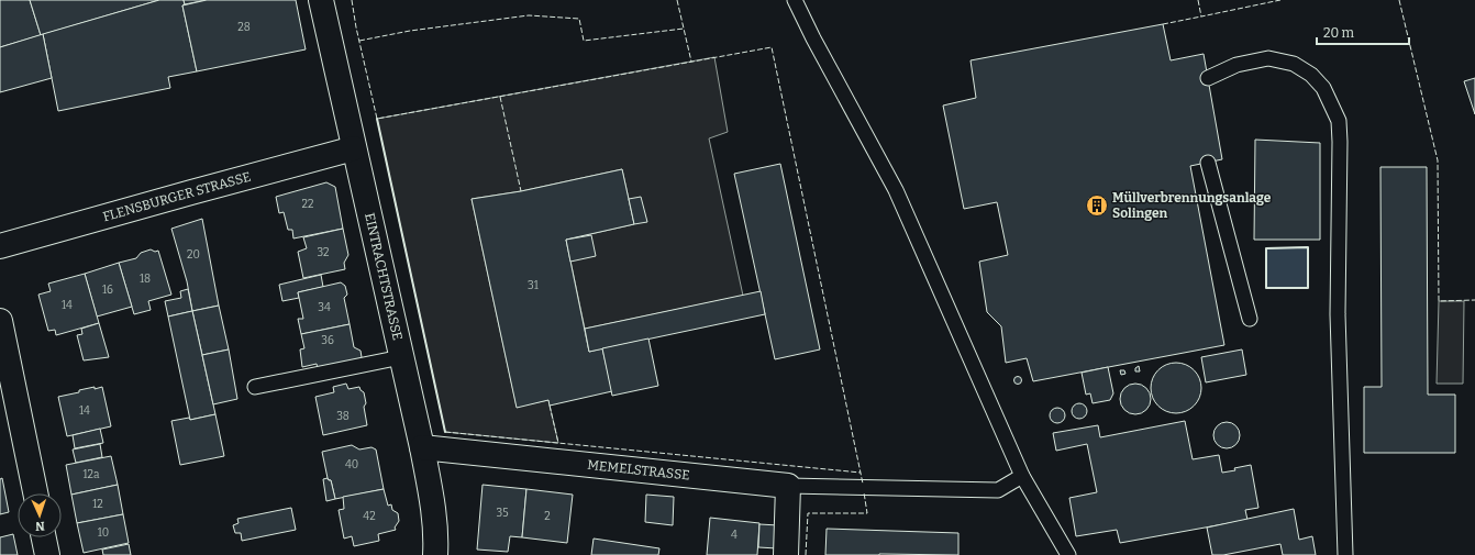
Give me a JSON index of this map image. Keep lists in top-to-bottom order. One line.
{"streets":{"street":["FLENSBURGER STRASSE","EINTRACHTSTRASSE","MEMELSTRASSE"]},"crossings":[["FLENSBURGER STRASSE","EINTRACHTSTRASSE"],["EINTRACHTSTRASSE","MEMELSTRASSE"]],"places":{"building":["Müllverbrennungsanlage Solingen"]},"house_numbers":["28","22","32","20","18","31","16","14","34","36","14","38","40","12a","12","35","42","2","10","4"],"scale_bar":"20 m","north":"bottom"}
